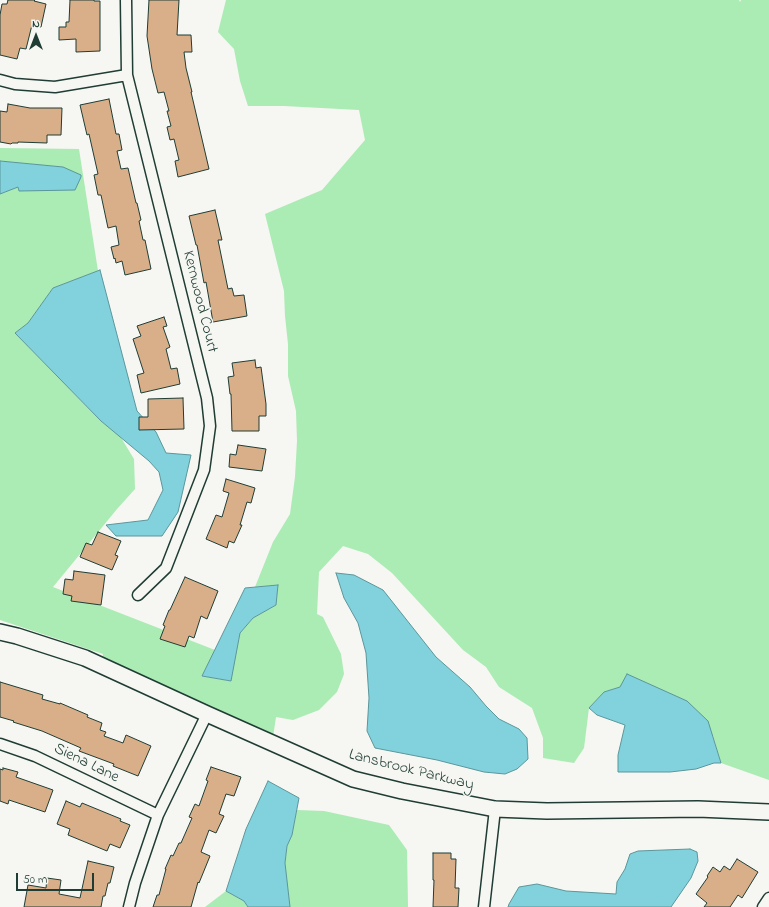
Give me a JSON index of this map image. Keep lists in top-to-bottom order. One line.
{"streets":{"street":["Kernwood Court","Siena Lane","Lansbrook Parkway"]},"scale_bar":"50 m","north":"top"}
